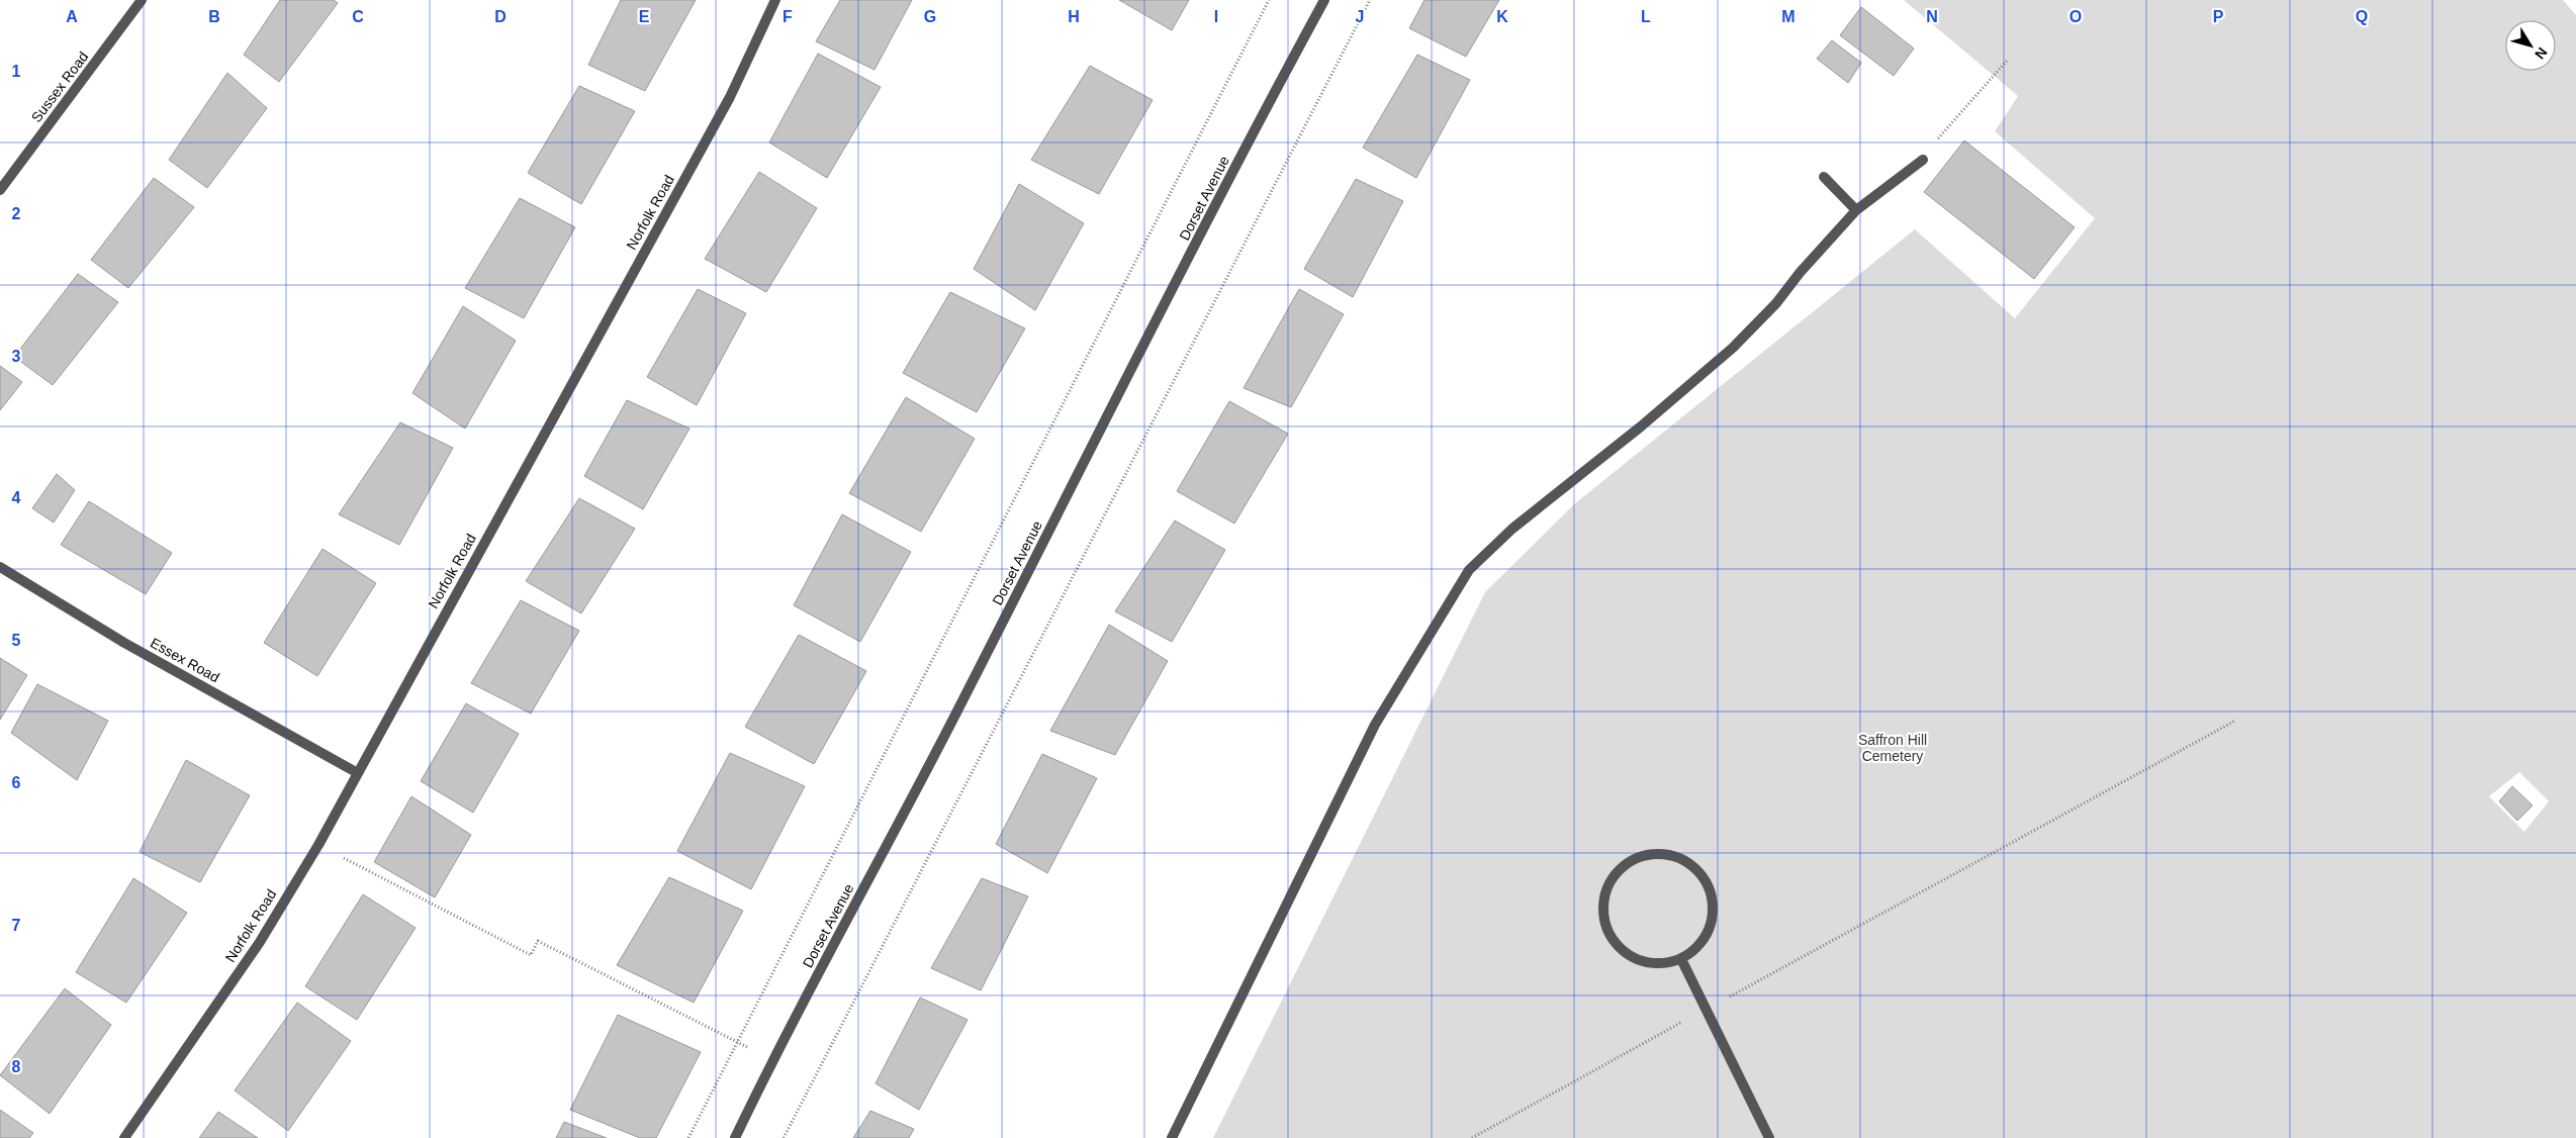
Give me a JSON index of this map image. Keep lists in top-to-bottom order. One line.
{"streets":{"street":["Sussex Road","Dorset Avenue","Norfolk Road","Essex Road"]},"crossings":[["Norfolk Road","Essex Road"]],"parks":["Saffron Hill Cemetery"],"north":"bottom right","grid":{"columns":["A","B","C","D","E","F","G","H","I","J","K","L","M","N","O","P","Q"],"rows":["1","2","3","4","5","6","7","8"]}}
